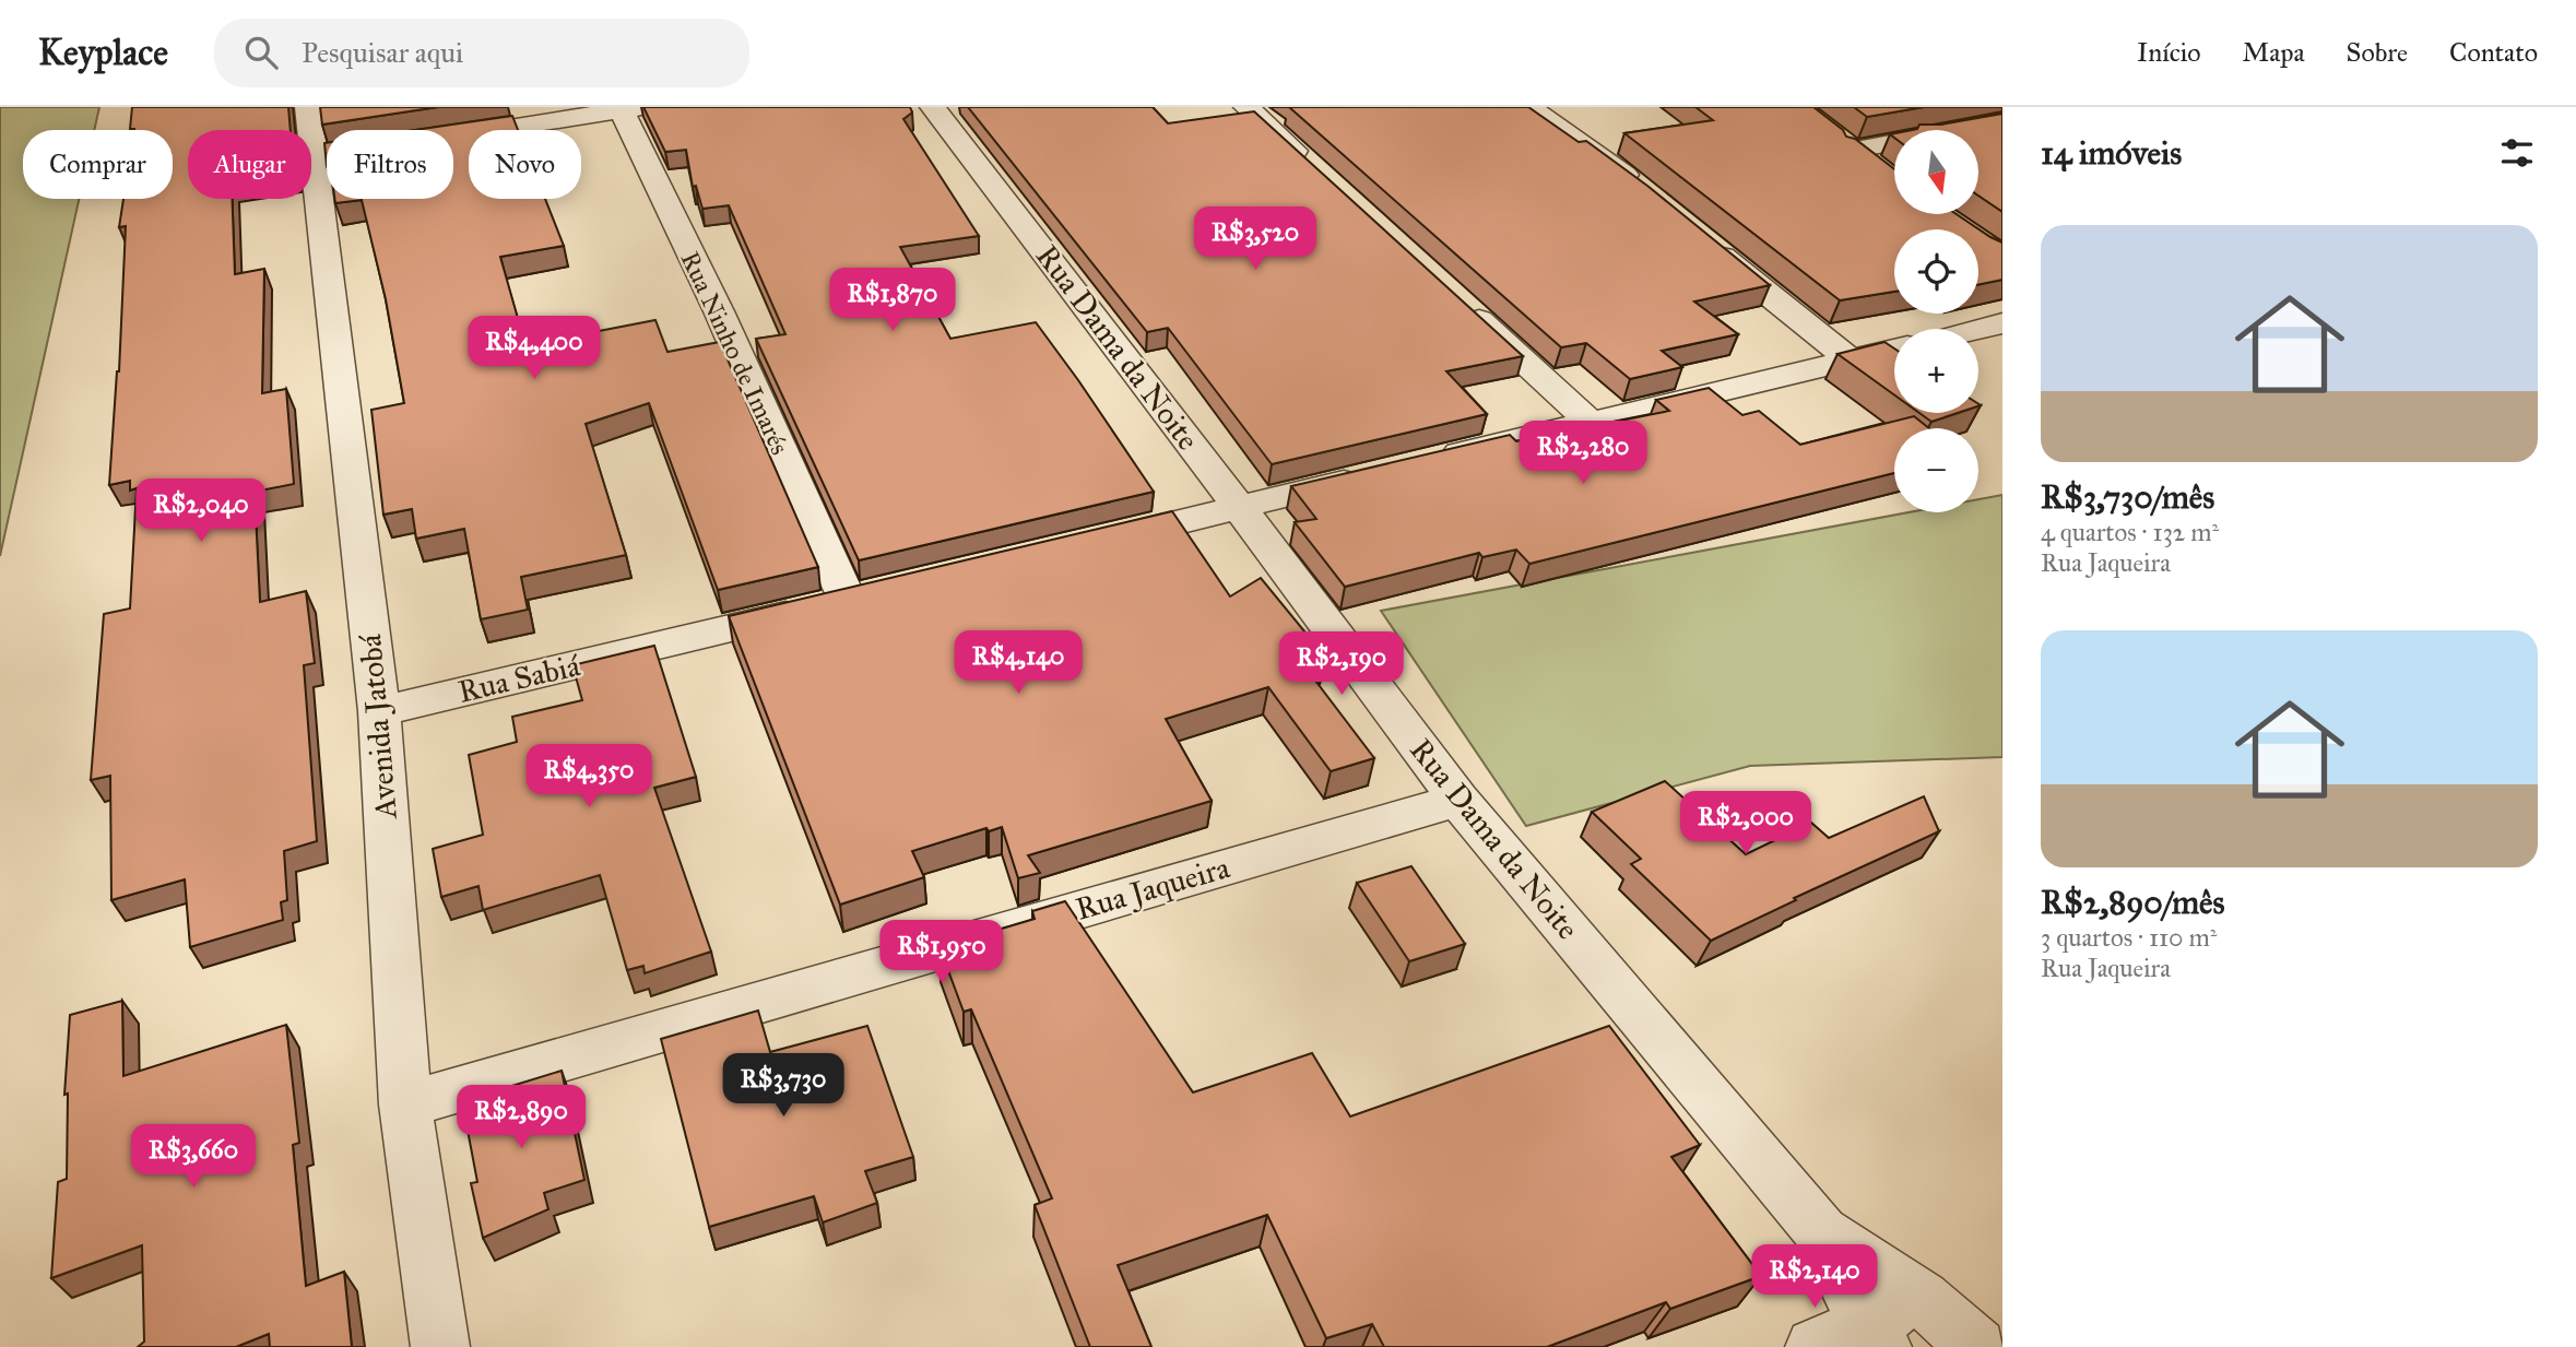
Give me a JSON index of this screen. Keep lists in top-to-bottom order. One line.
{"streets":{"street":["Rua Dama da Noite","Rua Ninho de Imarés","Rua Sabiá","Avenida Jatobá","Rua Jaqueira"]},"crossings":[["Rua Dama da Noite","Rua Jaqueira"],["Rua Ninho de Imarés","Rua Sabiá"],["Rua Sabiá","Avenida Jatobá"],["Avenida Jatobá","Rua Jaqueira"]],"north":"bottom","page":{"header":"Keyplace","search":"Pesquisar aqui","nav":["Início","Mapa","Sobre","Contato"],"heading":"14 imóveis","map_buttons":["+","−"],"chip":["Comprar","Alugar","Filtros","Novo"],"list":[{"name":"R$3,730/mês","note":"4 quartos · 132 m² · Rua Jaqueira"},{"name":"R$2,890/mês","note":"3 quartos · 110 m² · Rua Jaqueira"}],"price":["R$3,520","R$1,870","R$4,400","R$2,280","R$2,040","R$4,140","R$2,190","R$4,350","R$2,000","R$1,950","R$3,730","R$2,890","R$3,660","R$2,140"]}}
